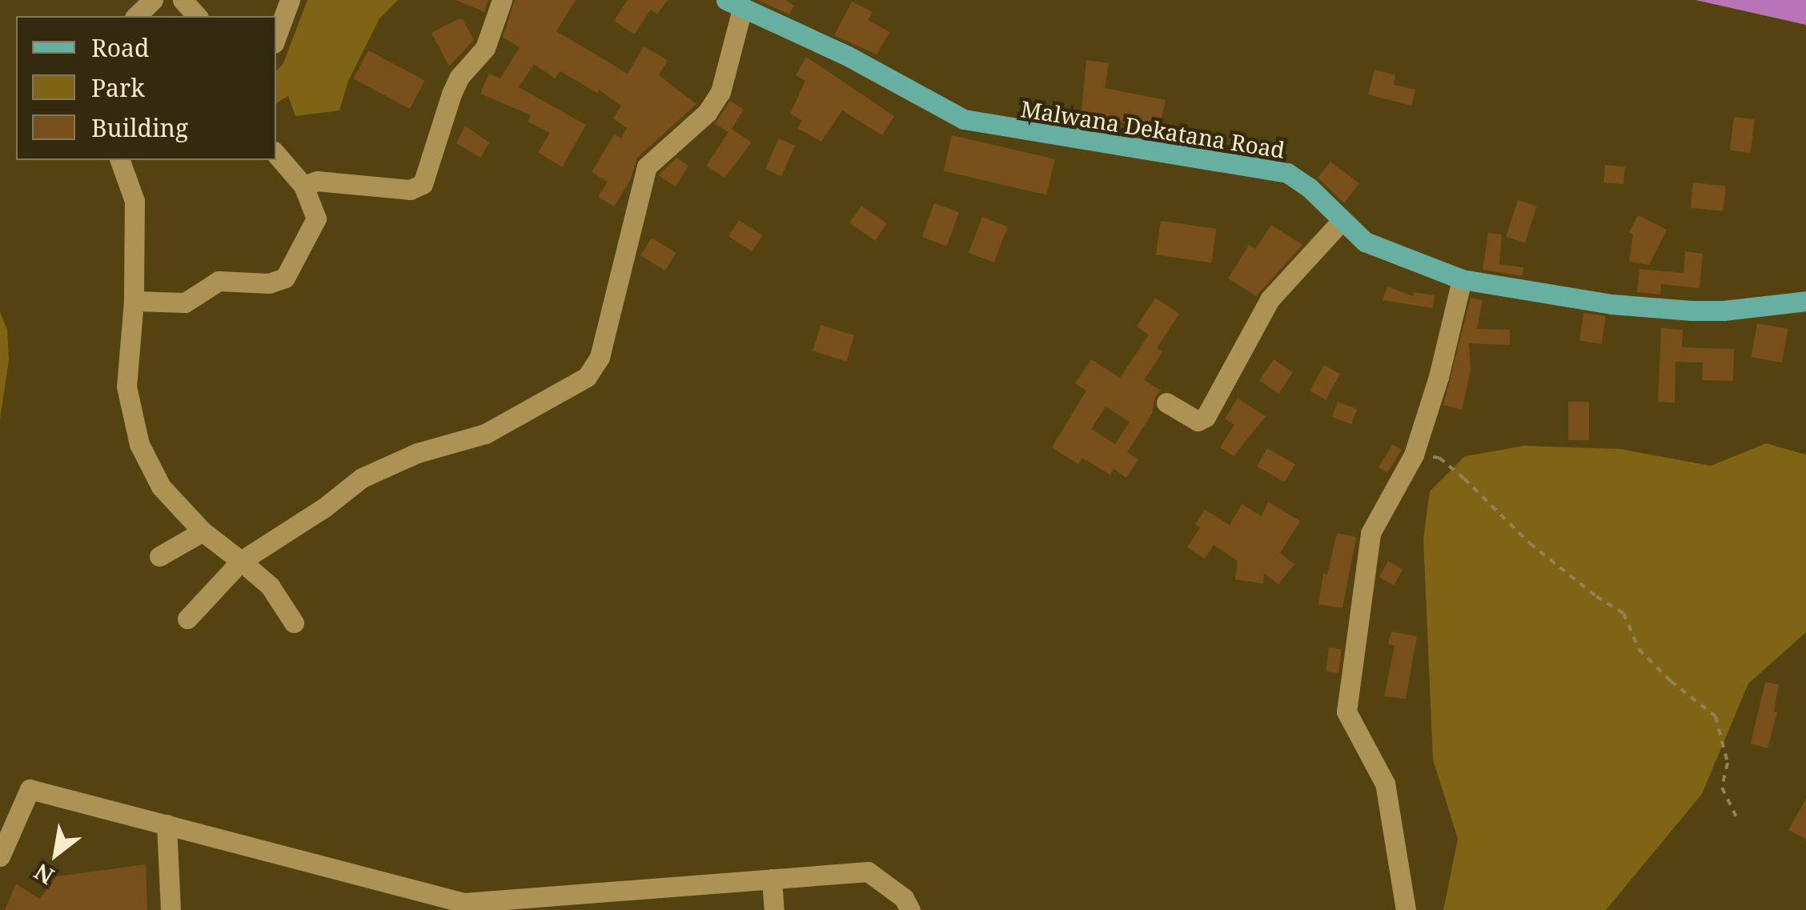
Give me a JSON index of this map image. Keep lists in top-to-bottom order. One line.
{"streets":{"main road":["Malwana Dekatana Road"]},"legend":["Road","Park","Building"],"north":"bottom left"}
